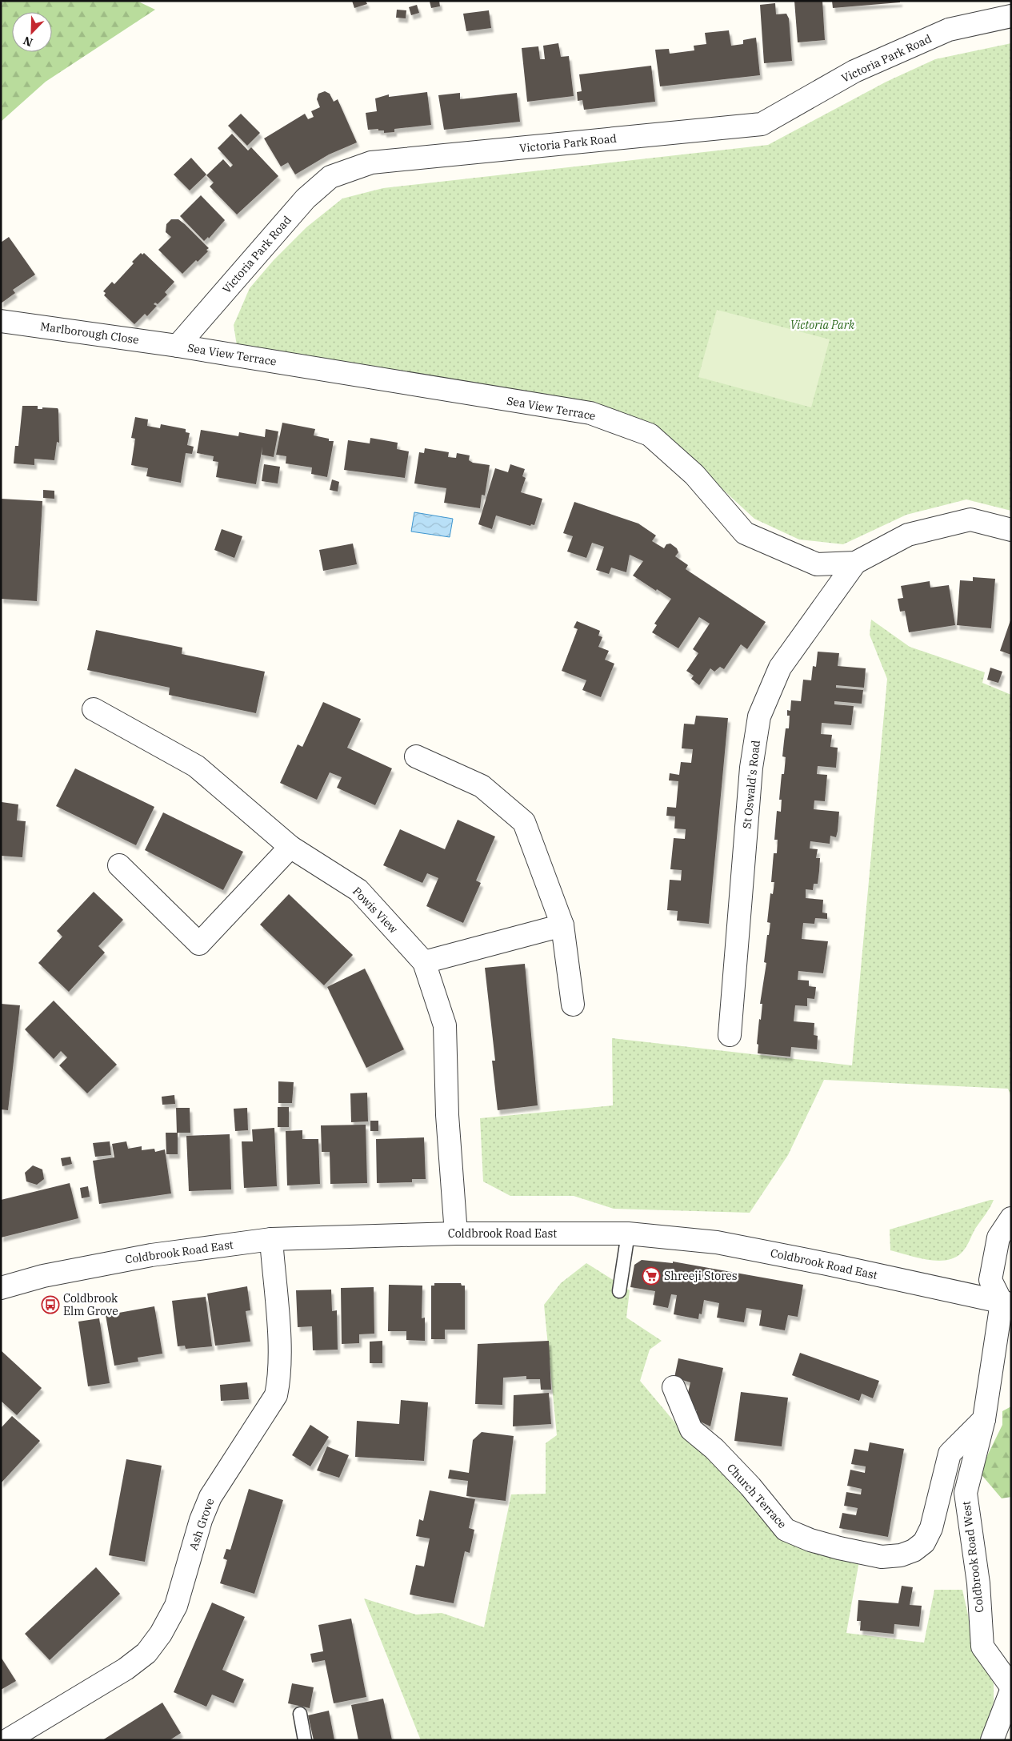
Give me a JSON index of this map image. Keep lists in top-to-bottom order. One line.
{"streets":{"street":["Victoria Park Road","Marlborough Close","Sea View Terrace","St Oswald's Road","Powis View","Coldbrook Road East","Church Terrace","Ash Grove","Coldbrook Road West"]},"crossings":[["Victoria Park Road","Marlborough Close"],["Victoria Park Road","Sea View Terrace"],["Marlborough Close","Sea View Terrace"],["Sea View Terrace","St Oswald's Road"],["Powis View","Coldbrook Road East"],["Coldbrook Road East","Ash Grove"],["Coldbrook Road East","Coldbrook Road West"],["Church Terrace","Coldbrook Road West"]],"parks":["Victoria Park"],"places":{"supermarket":["Shreeji Stores"],"bus stop":["Coldbrook Elm Grove"]},"north":"bottom left"}
